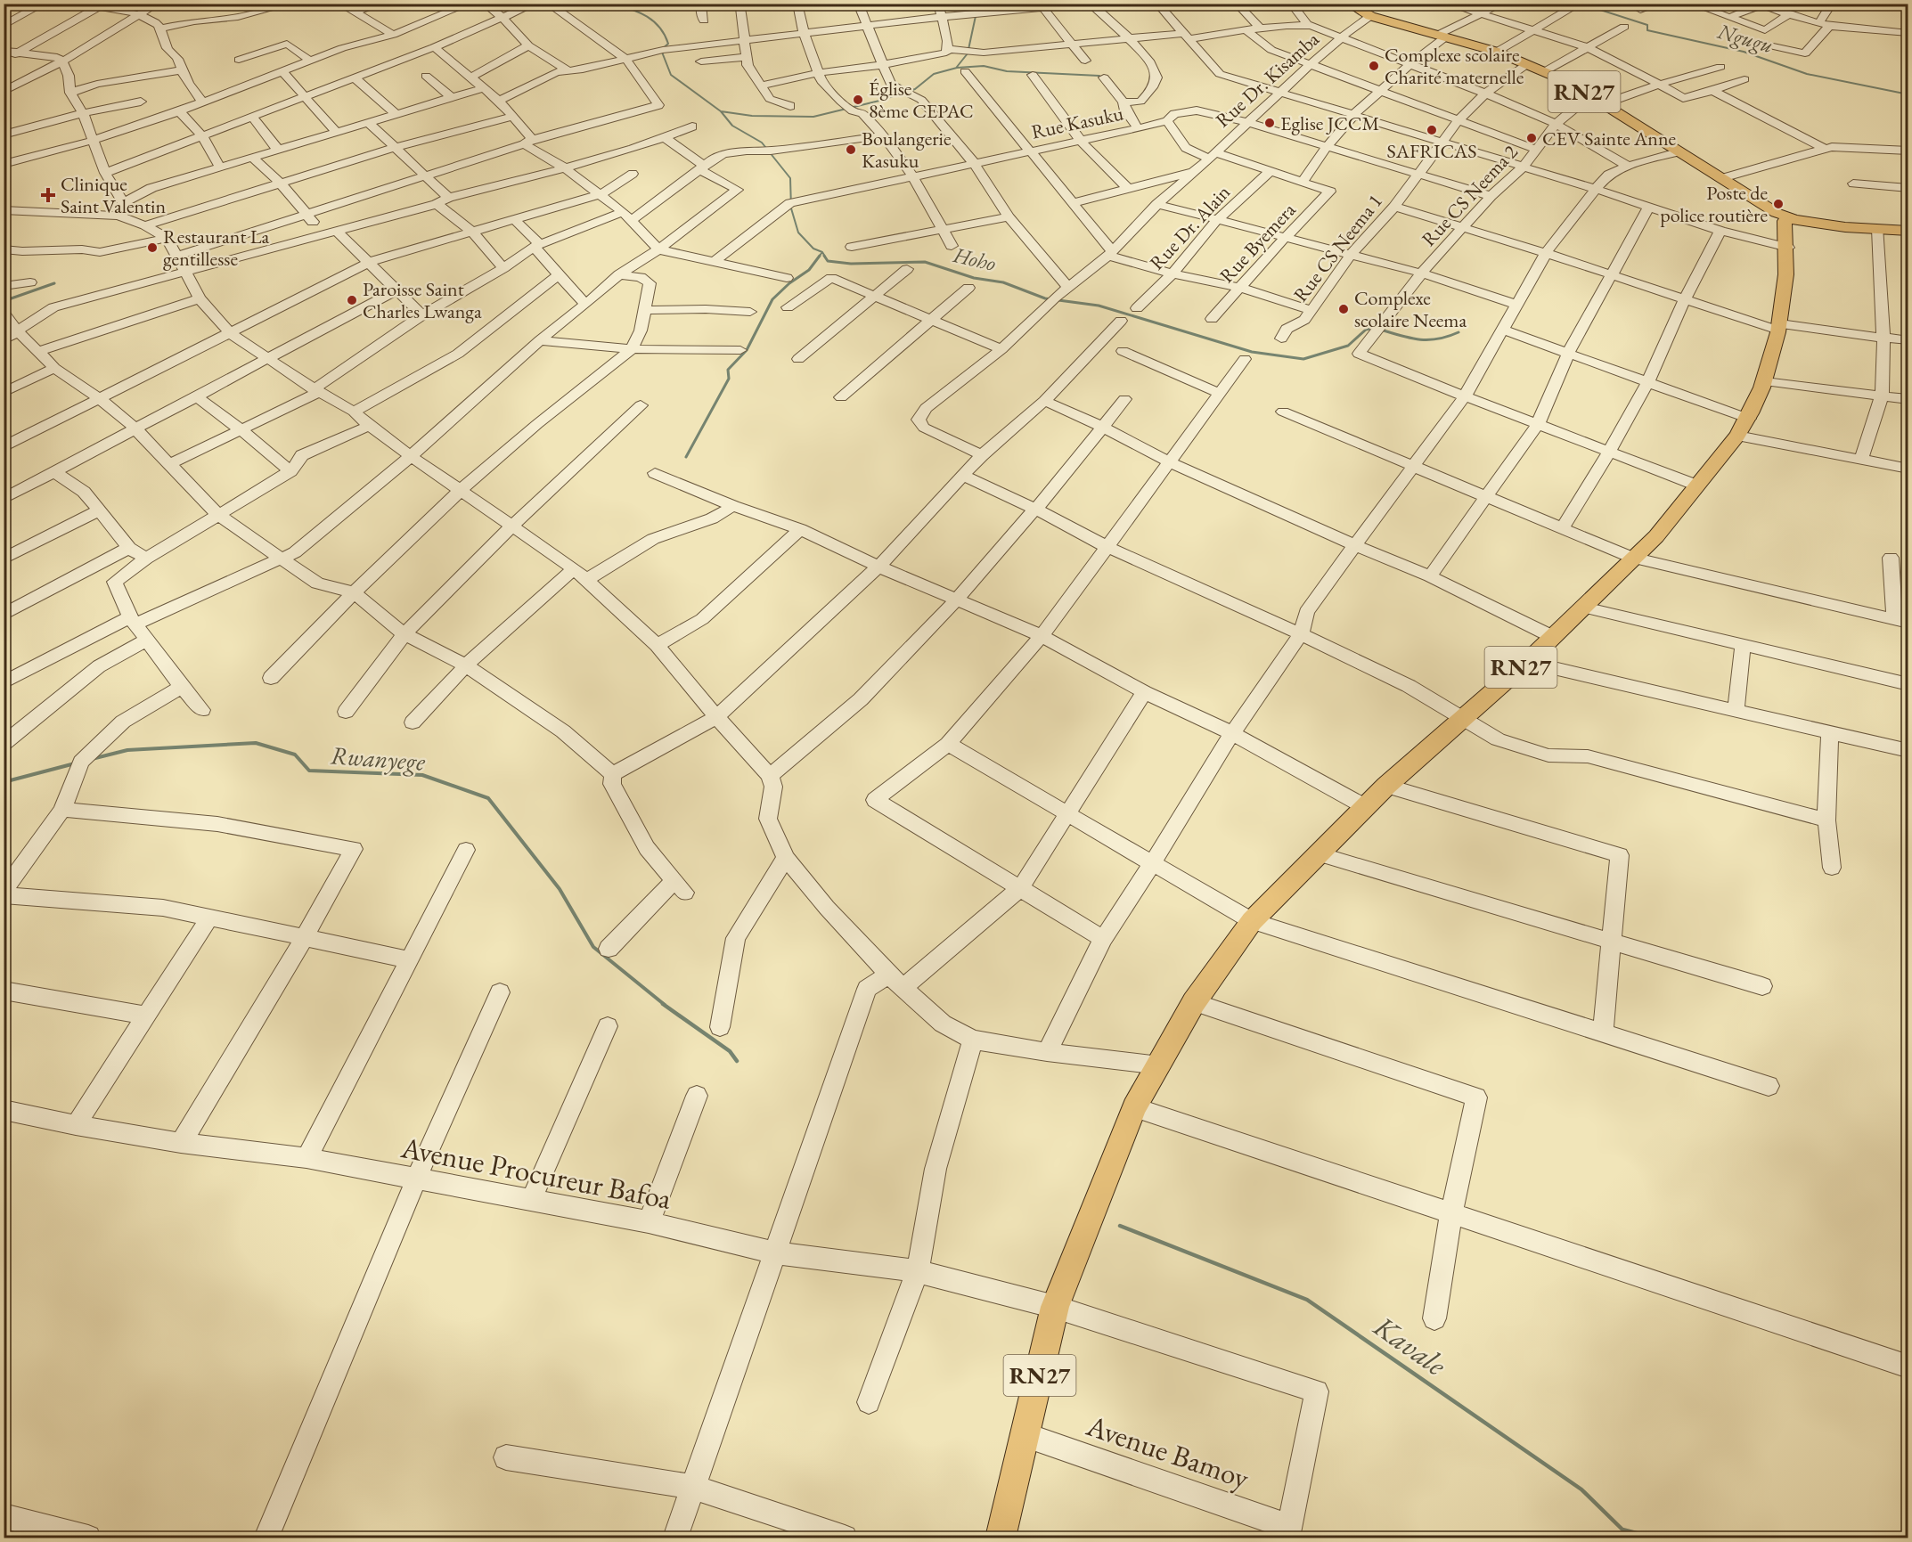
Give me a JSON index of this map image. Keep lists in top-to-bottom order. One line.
{"streets":{"main road":["RN27"],"street":["Rue Dr. Kisamba","Rue Kasuku","Rue CS Neema 2","Rue Dr. Alain","Rue Byemera","Rue CS Neema 1","Avenue Procureur Bafoa","Avenue Bamoy"]},"crossings":[["Rue Dr. Kisamba","RN27"],["Rue Dr. Kisamba","Rue Kasuku"],["RN27","Rue CS Neema 2"],["RN27","Rue Byemera"],["RN27","Rue CS Neema 1"],["RN27","Avenue Procureur Bafoa"],["RN27","Avenue Bamoy"],["Rue Kasuku","Rue CS Neema 2"],["Rue Kasuku","Rue Byemera"],["Rue Kasuku","Rue CS Neema 1"],["Avenue Procureur Bafoa","Avenue Bamoy"]],"water":["Ngugu","Hoho","Rwanyege","Kavale"],"places":{"other":["Complexe scolaire Charité maternelle","Église 8ème CEPAC","Eglise JCCM","SAFRICAS","CEV Sainte Anne","Boulangerie Kasuku","Poste de police routière","Restaurant La gentillesse","Paroisse Saint Charles Lwanga","Complexe scolaire Neema"],"health":["Clinique Saint Valentin"]}}
